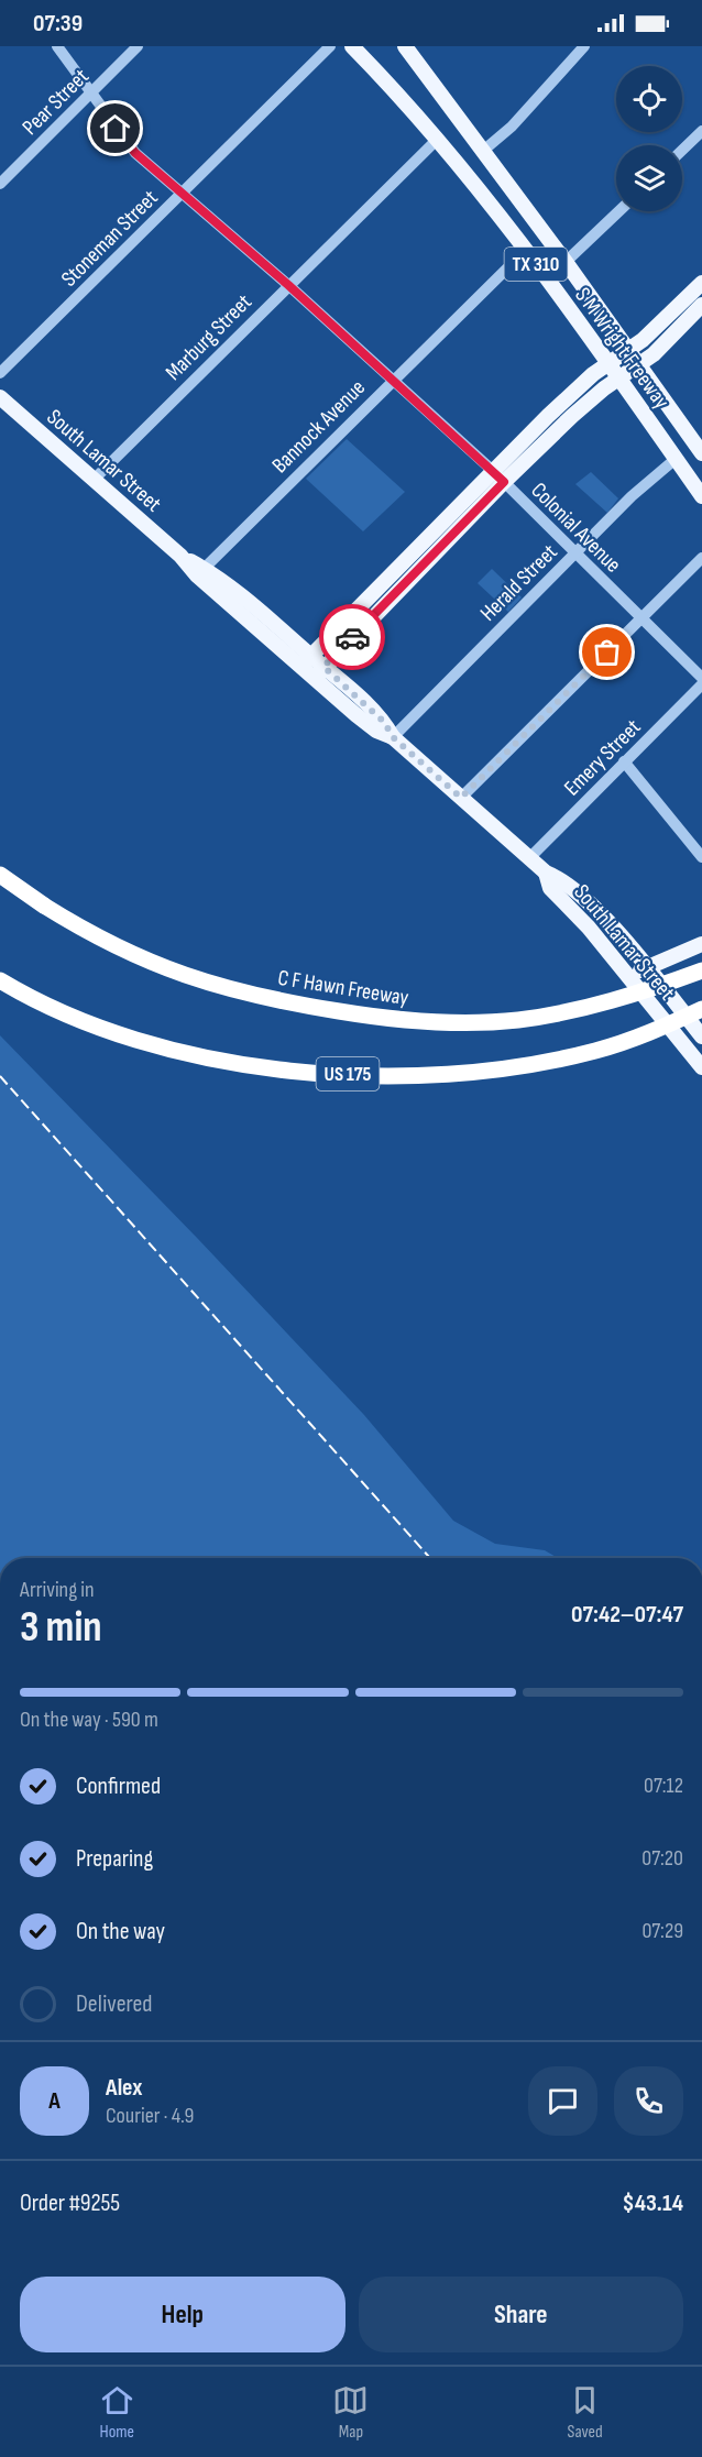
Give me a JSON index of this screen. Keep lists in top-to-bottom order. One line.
{"streets":{"highway":["C F Hawn Freeway","US 175"],"main road":["TX 310","S M Wright Freeway","South Lamar Street"],"street":["Pear Street","Stoneman Street","Marburg Street","Bannock Avenue","Colonial Avenue","Herald Street","Emery Street"]},"crossings":[["Pear Street","Colonial Avenue"],["Stoneman Street","Colonial Avenue"],["Marburg Street","S M Wright Freeway"],["Marburg Street","South Lamar Street"],["Marburg Street","Colonial Avenue"],["S M Wright Freeway","Bannock Avenue"],["S M Wright Freeway","Herald Street"],["Bannock Avenue","South Lamar Street"],["Bannock Avenue","Colonial Avenue"],["South Lamar Street","Herald Street"],["South Lamar Street","Emery Street"],["Colonial Avenue","Herald Street"]],"page":{"status":"07:39","heading":["3 min","Arriving in","07:42–07:47"],"panel":["Alex","Courier · 4.9","Order #9255","$43.14"],"bar":"On the way · 590 m","list":[["Confirmed","07:12"],["Preparing","07:20"],["On the way","07:29"],"Delivered"],"round":"A","buttons":["Help","Share"],"tabs":["Home","Map","Saved"]}}
